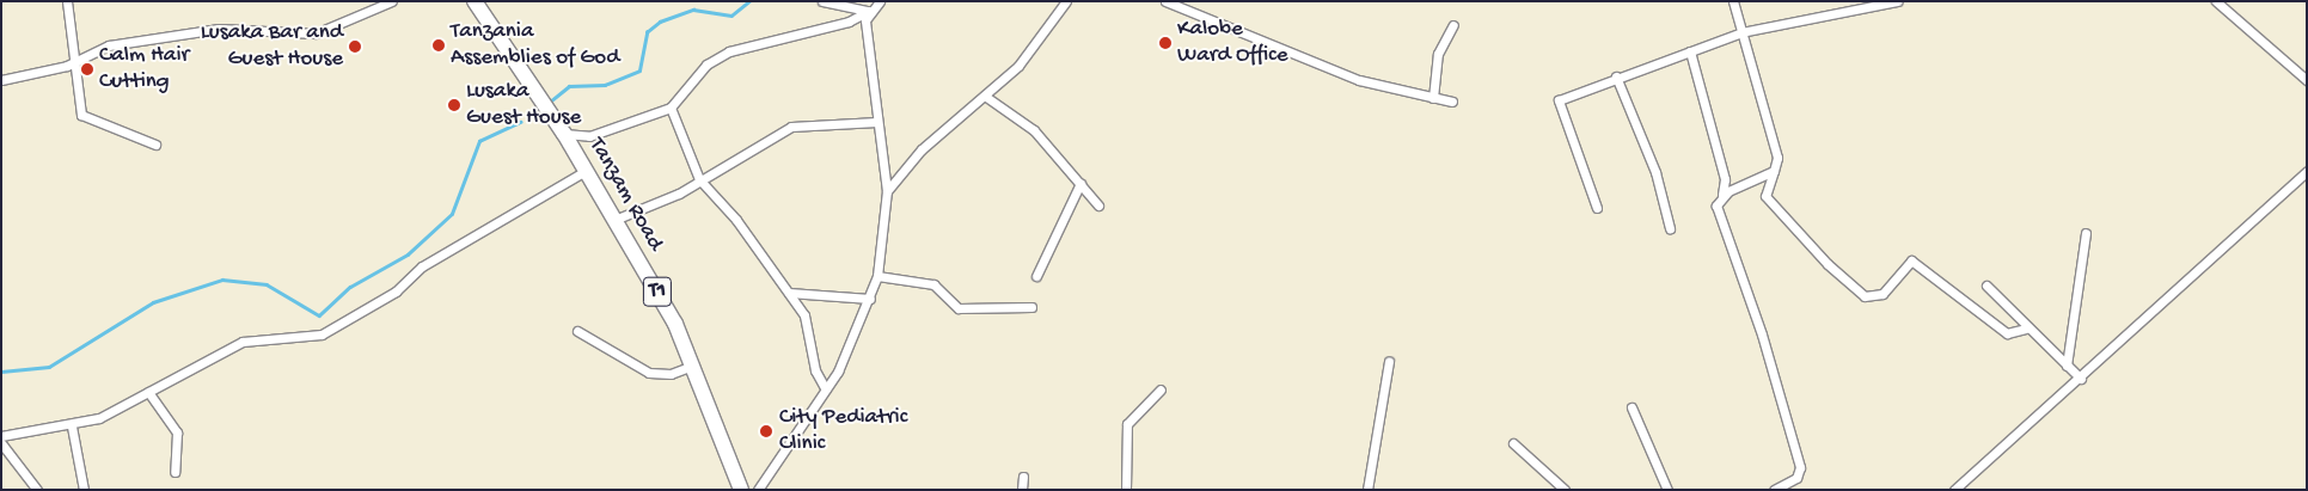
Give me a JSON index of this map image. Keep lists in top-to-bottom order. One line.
{"streets":{"highway":["Tanzam Road","T1"]},"places":["Kalobe Ward Office","Tanzania Assemblies of God","Lusaka Bar and Guest House","Calm Hair Cutting","Lusaka Guest House","City Pediatric Clinic"]}
